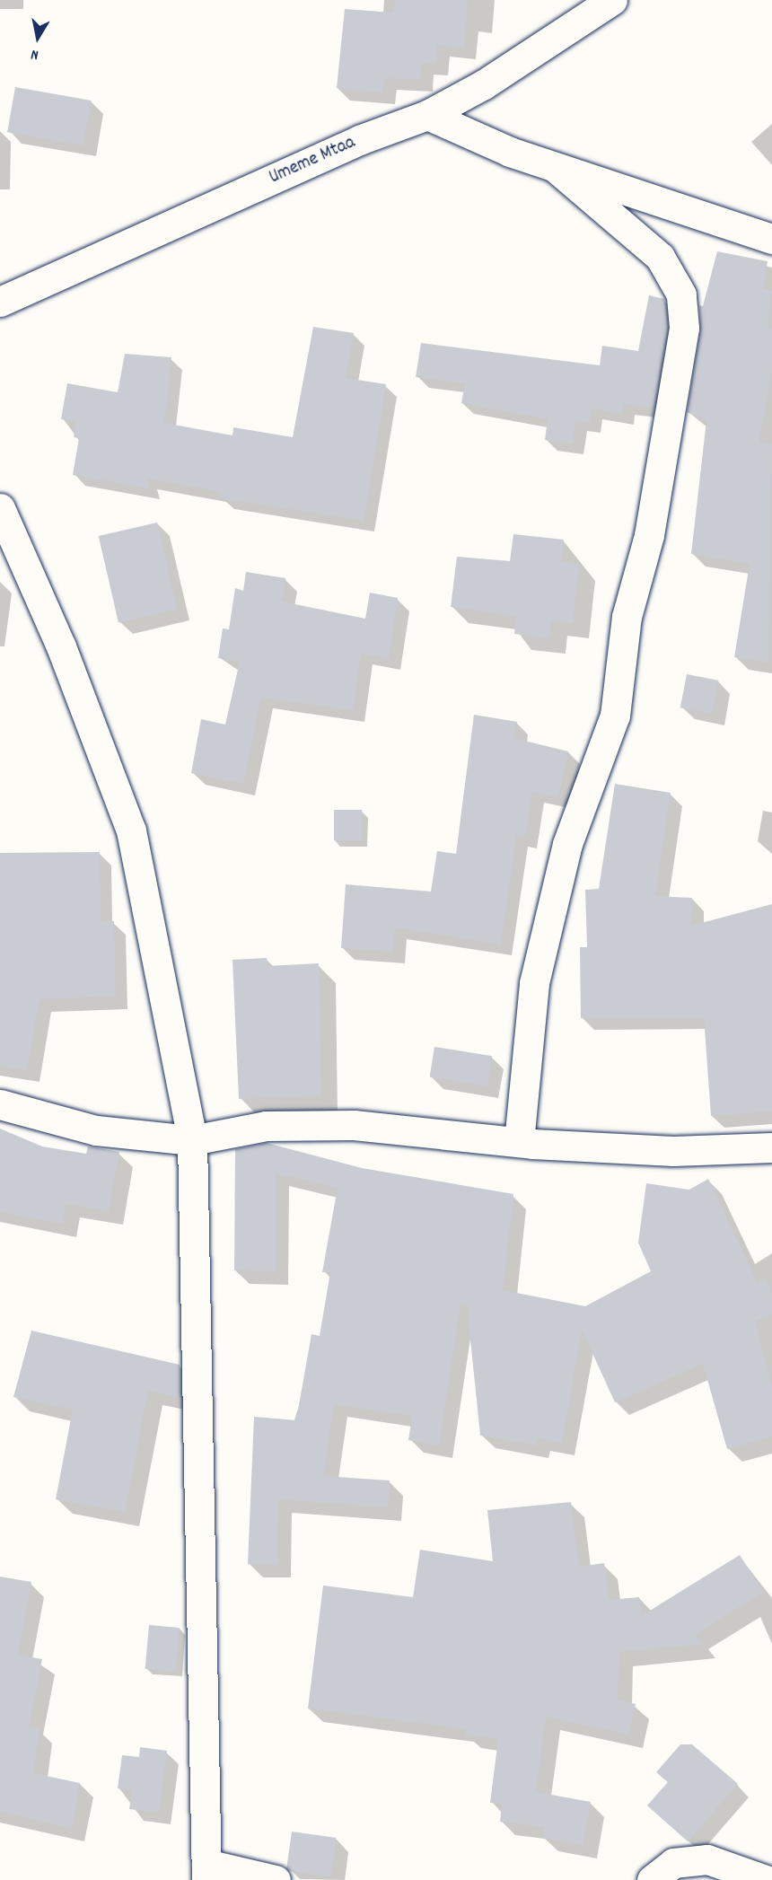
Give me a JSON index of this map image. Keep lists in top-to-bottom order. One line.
{"streets":{"street":["Umeme Mtaa"]},"north":"bottom"}
